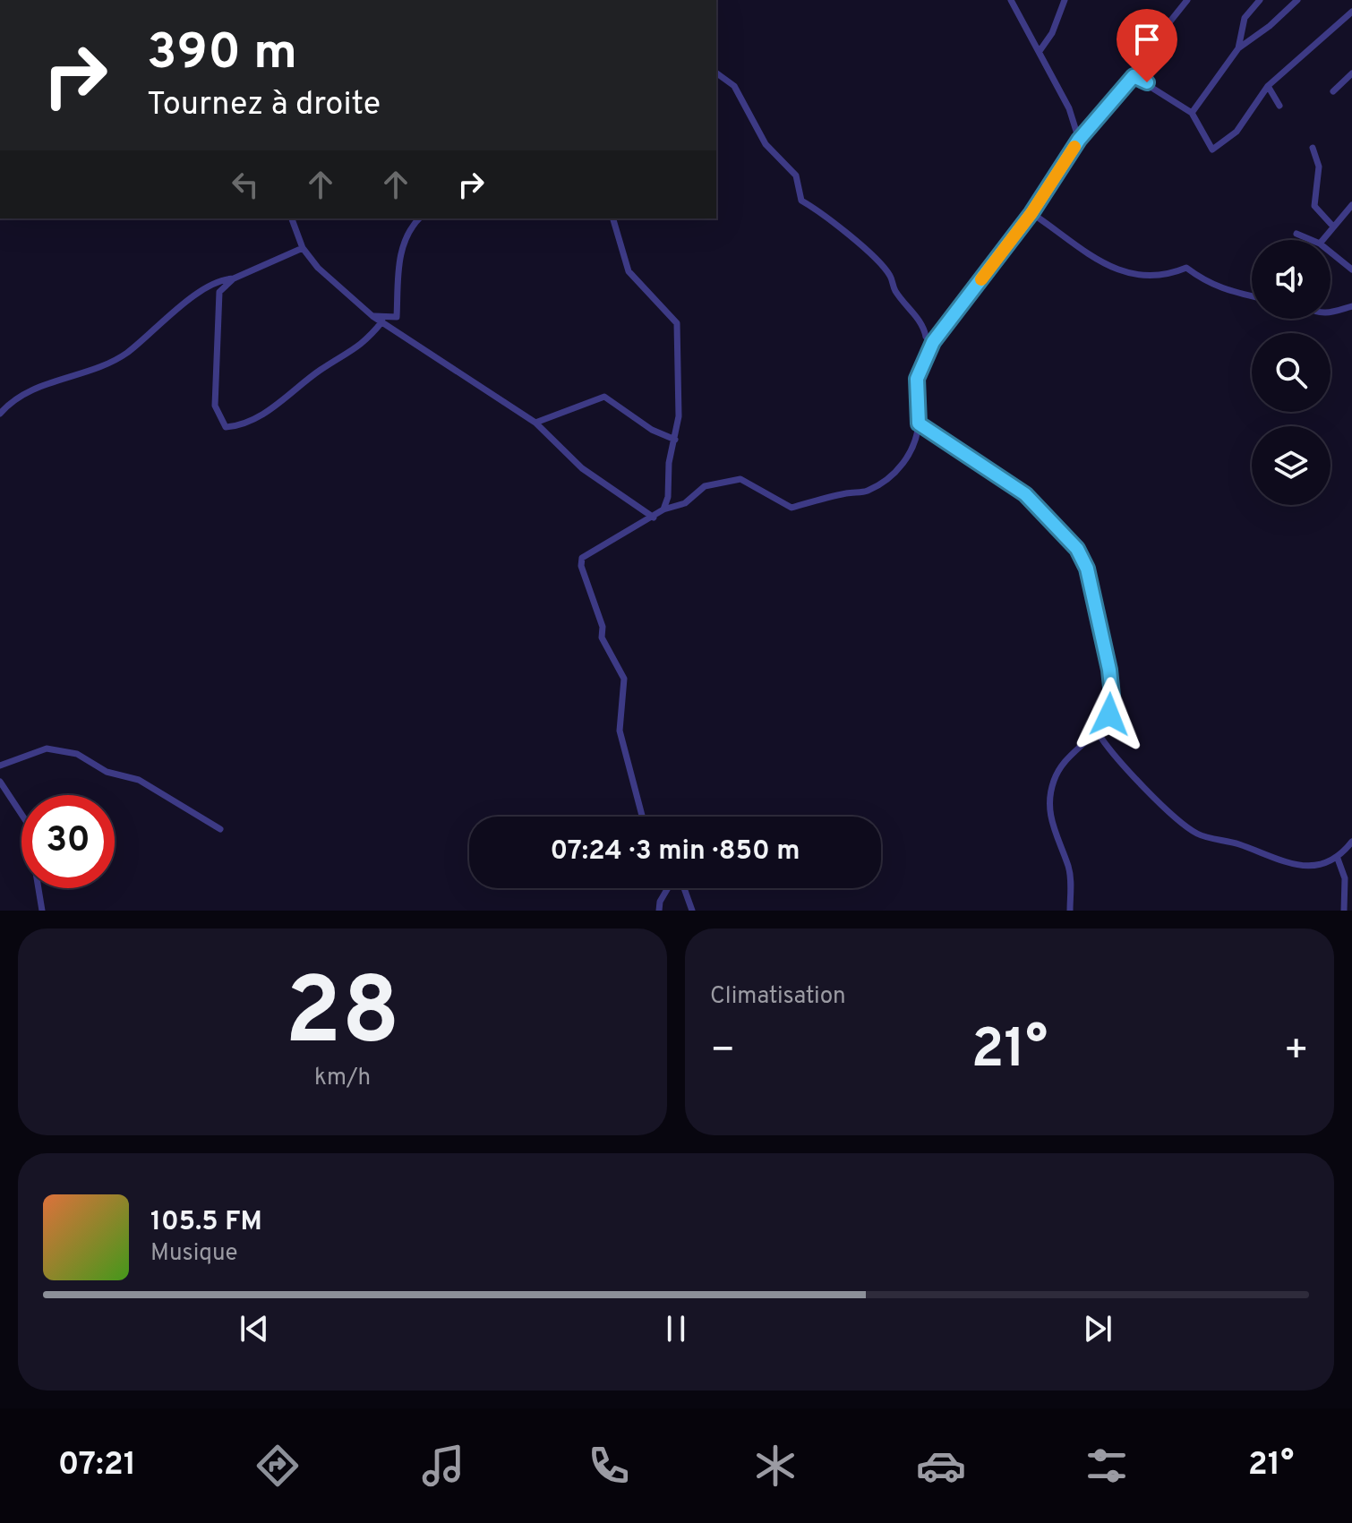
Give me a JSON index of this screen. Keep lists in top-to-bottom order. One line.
{"page":{"turn":["390 m","Tournez à droite"],"limit":"30","trip":"07:24 · 3 min · 850 m","tile":[["28","km/h"],"Climatisation"],"heat":["−","21°","+"],"song":["105.5 FM","Musique"],"tabs":["07:21","21°"]}}
